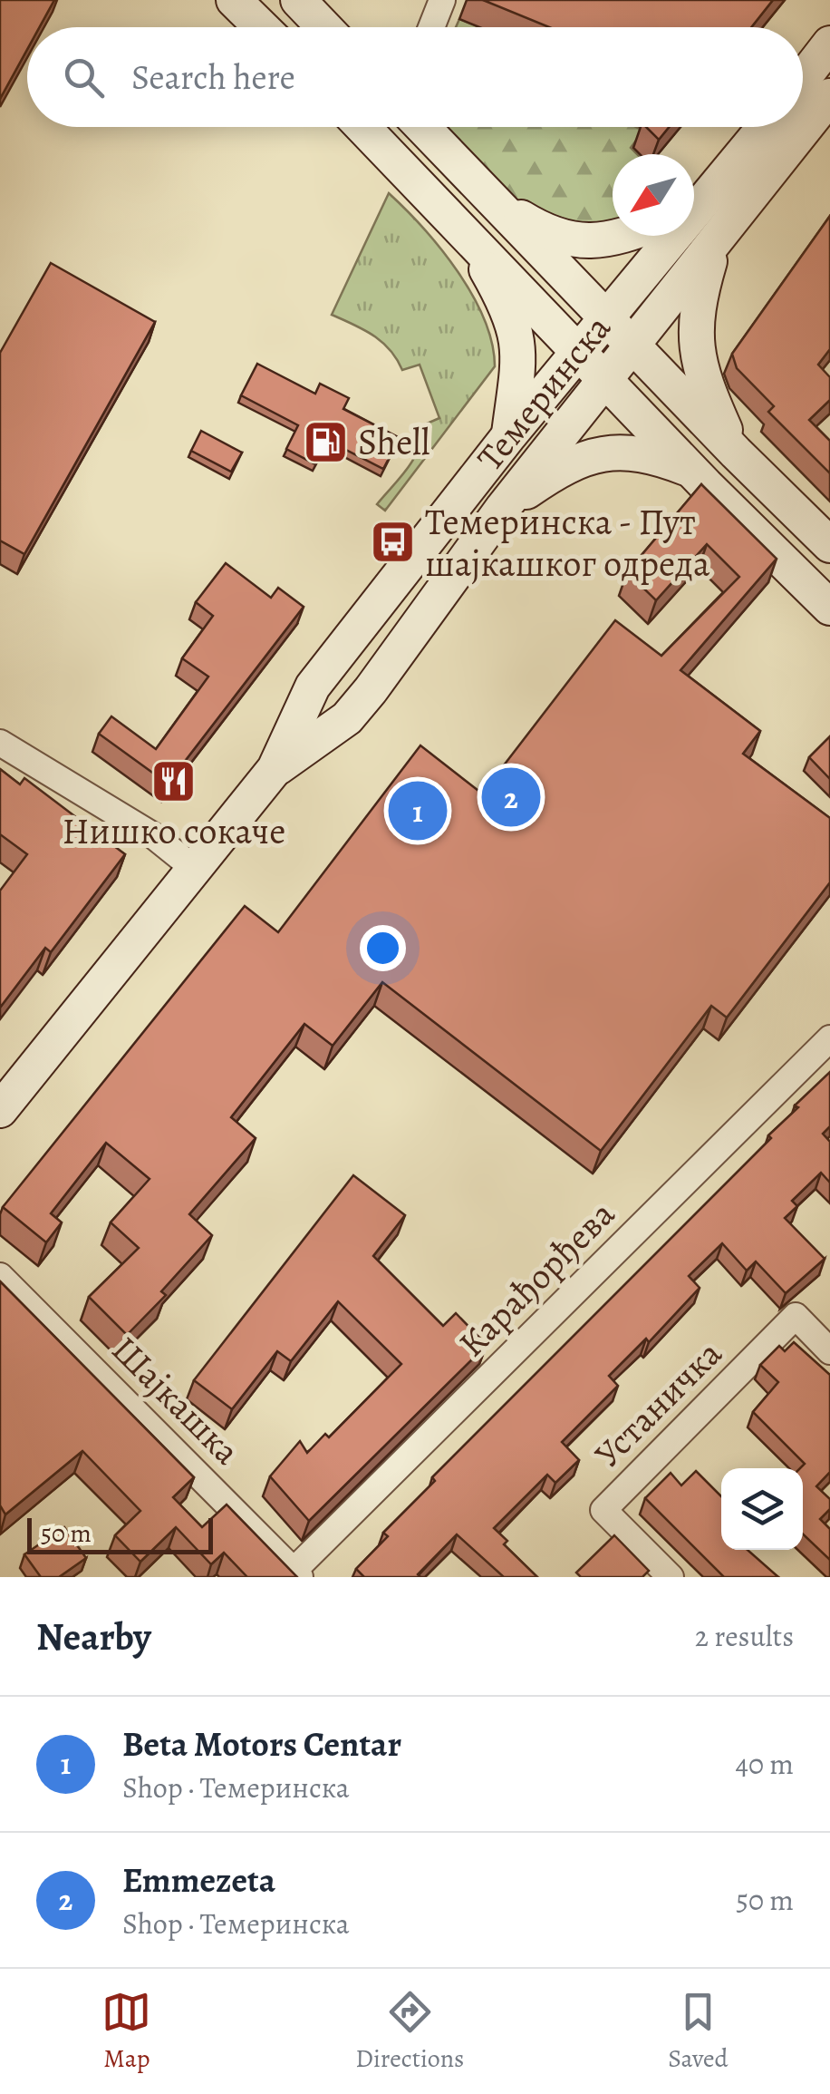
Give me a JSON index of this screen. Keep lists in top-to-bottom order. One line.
{"streets":{"main road":["Темеринска"],"street":["Карађорђева","Шајкашка","Устаничка"]},"crossings":[["Карађорђева","Шајкашка"]],"places":{"fuel station":["Shell"],"bus stop":["Темеринска - Пут шајкашког одреда"],"restaurant":["Нишко сокаче"]},"scale_bar":"50 m","north":"bottom left","page":{"search":"Search here","pins":["2","1"],"scale":"50 m","heading":["Nearby","2 results"],"list":[{"mark":"1","name":"Beta Motors Centar","note":"Shop · Темеринска","value":"40 m"},{"mark":"2","name":"Emmezeta","note":"Shop · Темеринска","value":"50 m"}],"nav":["Map","Directions","Saved"]}}
